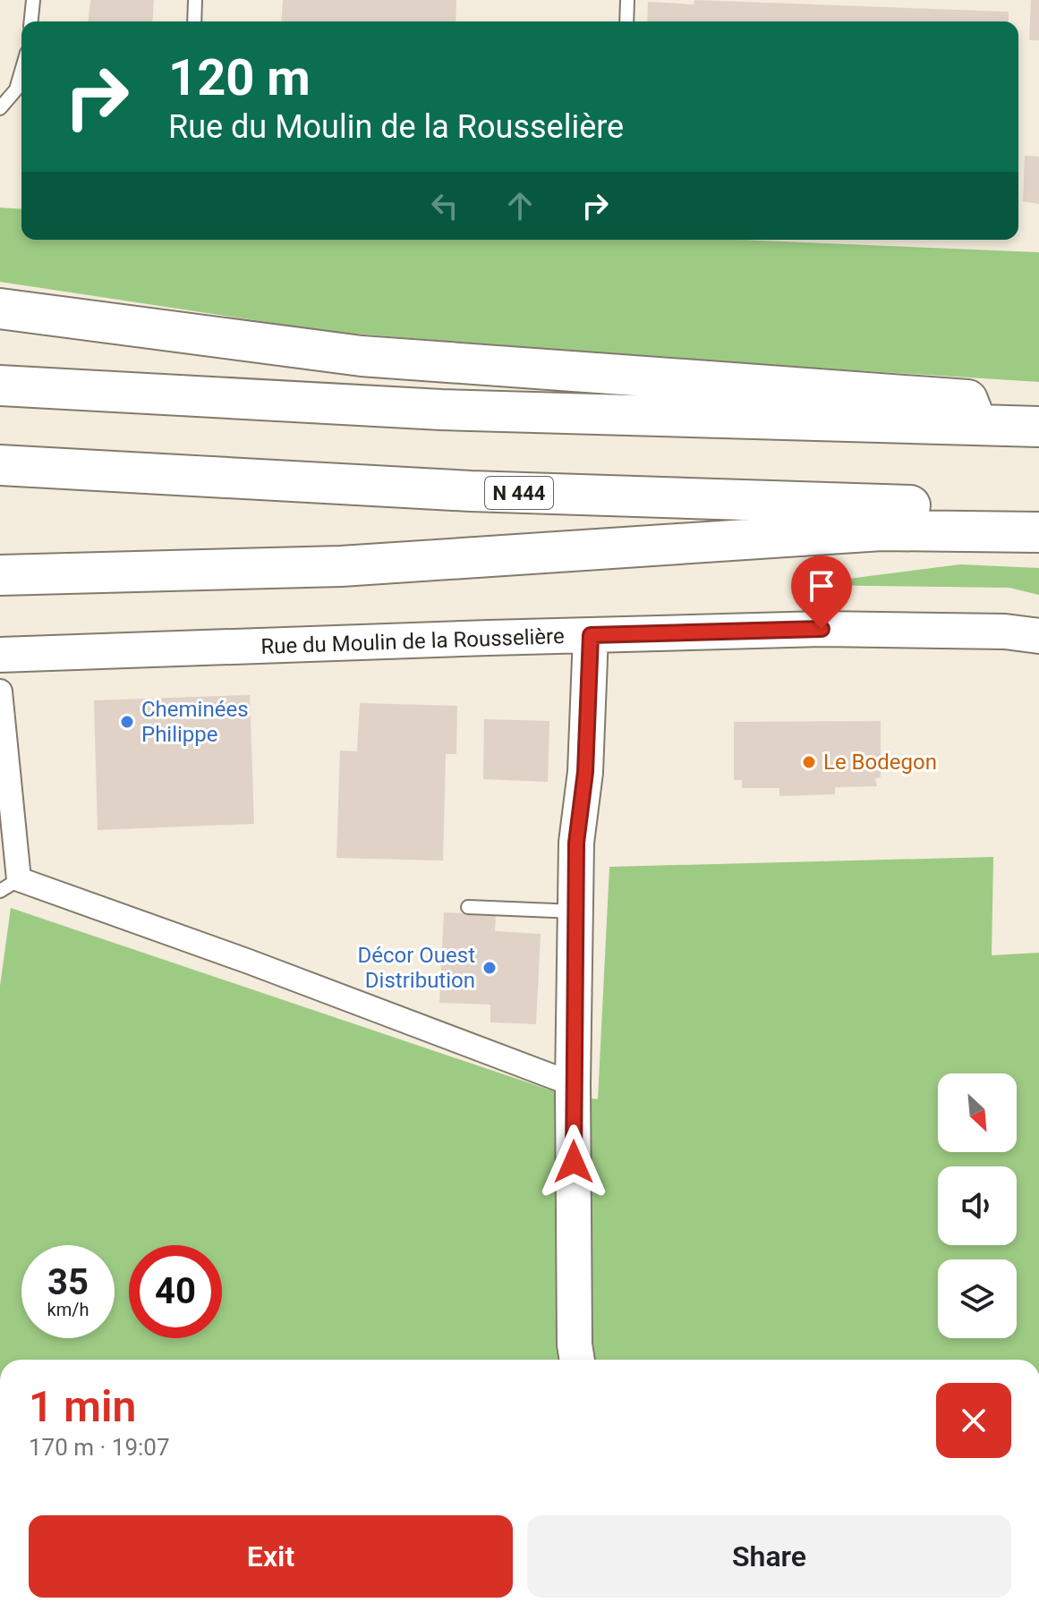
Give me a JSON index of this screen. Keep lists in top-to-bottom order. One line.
{"streets":{"highway":["N 444"],"street":["Rue du Moulin de la Rousselière"]},"places":["Cheminées Philippe","Le Bodegon","Décor Ouest Distribution"],"north":"bottom right","page":{"turn":["120 m","Rue du Moulin de la Rousselière"],"speed":"35 km/h","limit":"40","heading":["1 min","170 m · 19:07"],"buttons":["Exit","Share"]}}
